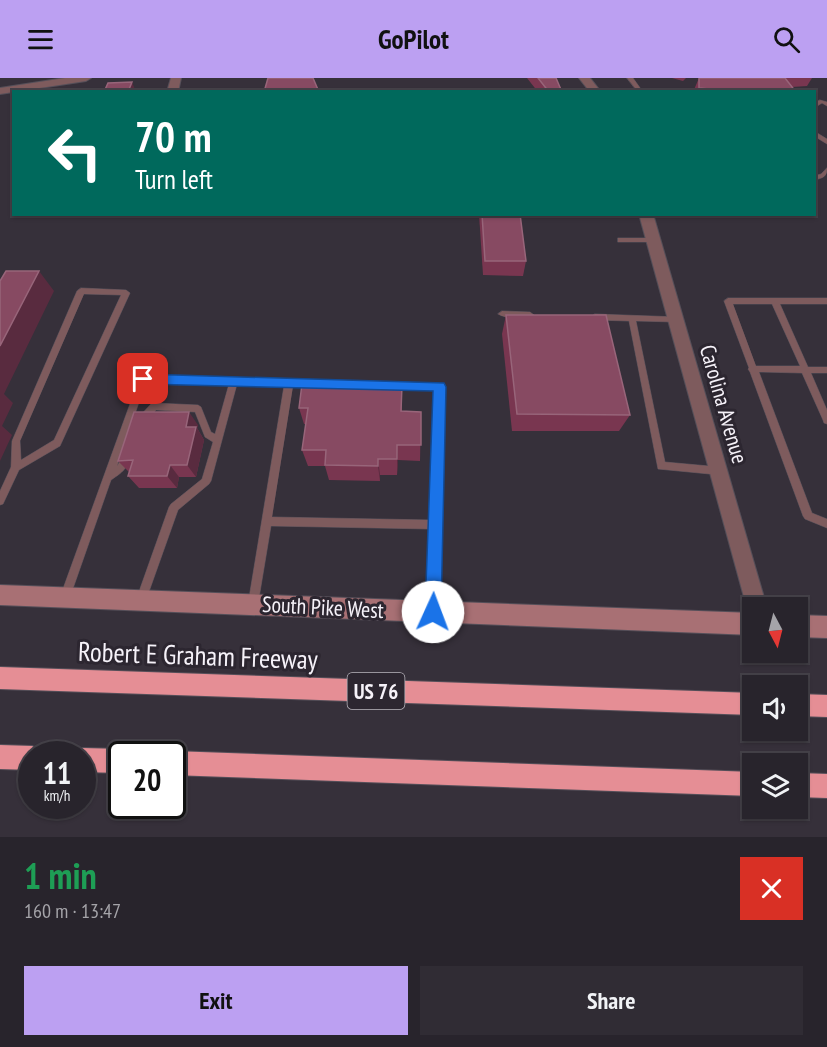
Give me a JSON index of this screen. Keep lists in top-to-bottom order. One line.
{"streets":{"highway":["Robert E Graham Freeway","US 76"],"main road":["South Pike West"],"street":["Carolina Avenue"]},"north":"bottom","page":{"header":"GoPilot","turn":["70 m","Turn left"],"speed":"11 km/h","limit":"20","heading":["1 min","160 m · 13:47"],"buttons":["Exit","Share"]}}
